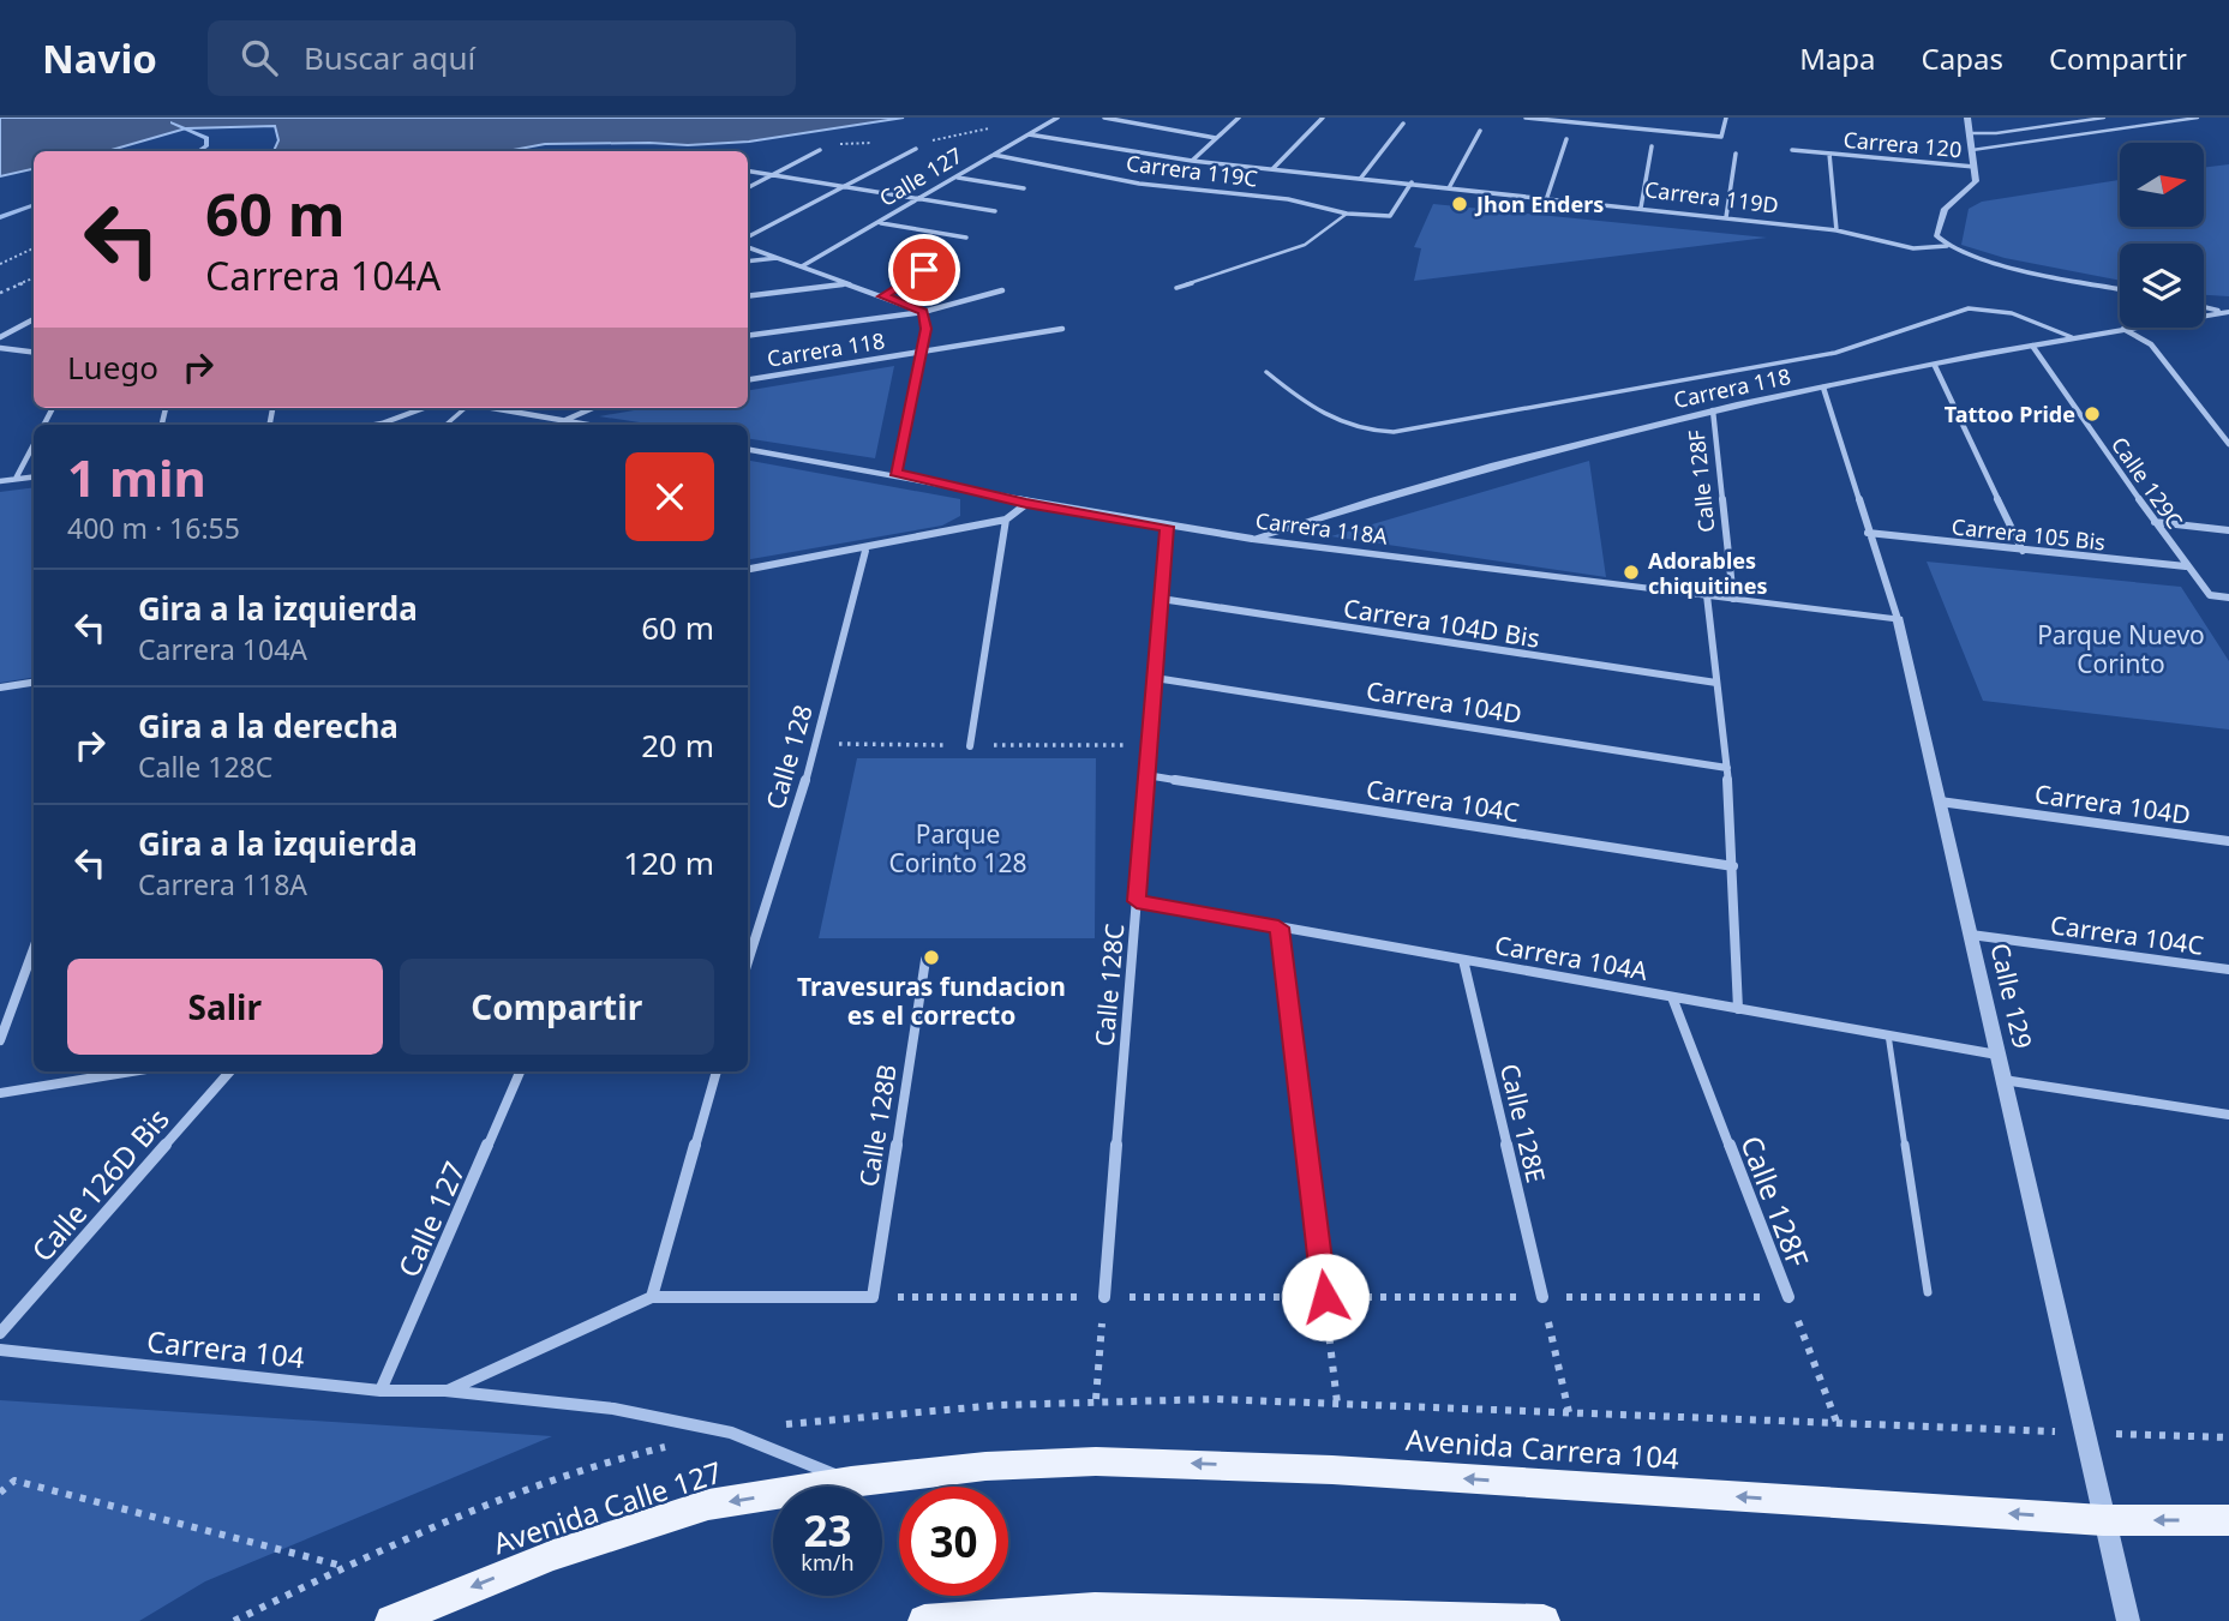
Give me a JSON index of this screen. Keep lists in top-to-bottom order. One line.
{"streets":{"main road":["Avenida Carrera 104","Avenida Calle 127"],"street":["Carrera 120","Carrera 119C","Calle 127","Carrera 119D","Carrera 118","Calle 128F","Calle 129C","Carrera 118A","Carrera 105 Bis","Carrera 104D Bis","Carrera 104D","Calle 128","Carrera 104C","Carrera 104A","Calle 128C","Calle 129","Calle 128E","Calle 128B","Calle 126D Bis","Carrera 104"]},"crossings":[["Carrera 119C","Calle 127"],["Carrera 119C","Carrera 119D"],["Calle 127","Carrera 119D"],["Calle 127","Carrera 104"],["Carrera 118","Calle 128F"],["Carrera 118","Calle 129C"],["Carrera 118","Carrera 118A"],["Carrera 118","Calle 129"],["Calle 128F","Carrera 118A"],["Calle 128F","Carrera 104A"],["Calle 129C","Carrera 105 Bis"],["Carrera 118A","Calle 128C"],["Carrera 118A","Calle 129"],["Carrera 105 Bis","Calle 129"],["Carrera 104D Bis","Calle 128C"],["Carrera 104D","Calle 128C"],["Carrera 104D","Calle 129"],["Carrera 104C","Calle 128C"],["Carrera 104C","Calle 129"],["Carrera 104A","Calle 128C"],["Carrera 104A","Calle 129"],["Carrera 104A","Calle 128E"],["Calle 129","Avenida Carrera 104"],["Calle 128B","Carrera 104"],["Carrera 104","Avenida Carrera 104"],["Carrera 104","Avenida Calle 127"],["Avenida Carrera 104","Avenida Calle 127"]],"one_way":["Avenida Calle 127"],"parks":["Parque Nuevo Corinto","Parque Corinto 128"],"places":["Jhon Enders","Tattoo Pride","Adorables chiquitines","Travesuras fundacion es el correcto"],"north":"right","page":{"header":"Navio","search":"Buscar aquí","nav":["Mapa","Capas","Compartir"],"turn":["60 m","Carrera 104A"],"then":"Luego","heading":["1 min","400 m · 16:55"],"list":[{"name":"Gira a la izquierda","note":"Carrera 104A","value":"60 m"},{"name":"Gira a la derecha","note":"Calle 128C","value":"20 m"},{"name":"Gira a la izquierda","note":"Carrera 118A","value":"120 m"}],"buttons":["Salir","Compartir"],"speed":"23 km/h","limit":"30"}}
